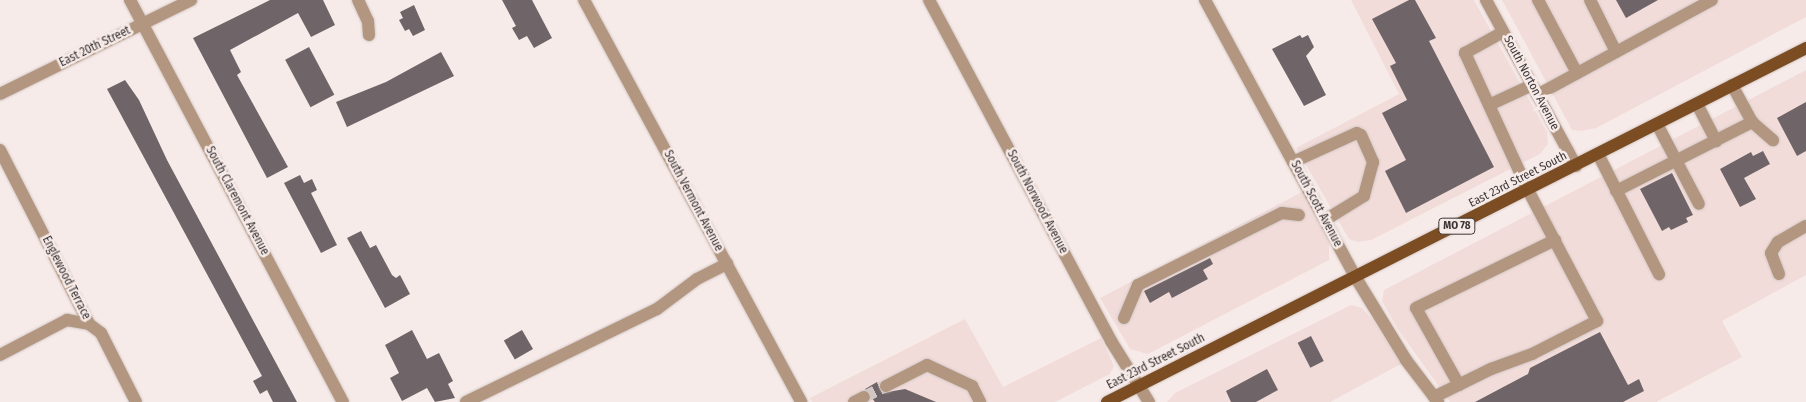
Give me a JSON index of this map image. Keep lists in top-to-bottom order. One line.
{"streets":{"main road":["East 23rd Street South","MO 78"],"street":["East 20th Street","South Norton Avenue","South Claremont Avenue","South Vermont Avenue","South Norwood Avenue","South Scott Avenue","Englewood Terrace"]},"crossings":[["East 20th Street","South Claremont Avenue"],["South Norton Avenue","East 23rd Street South"],["East 23rd Street South","South Norwood Avenue"],["East 23rd Street South","South Scott Avenue"]]}
